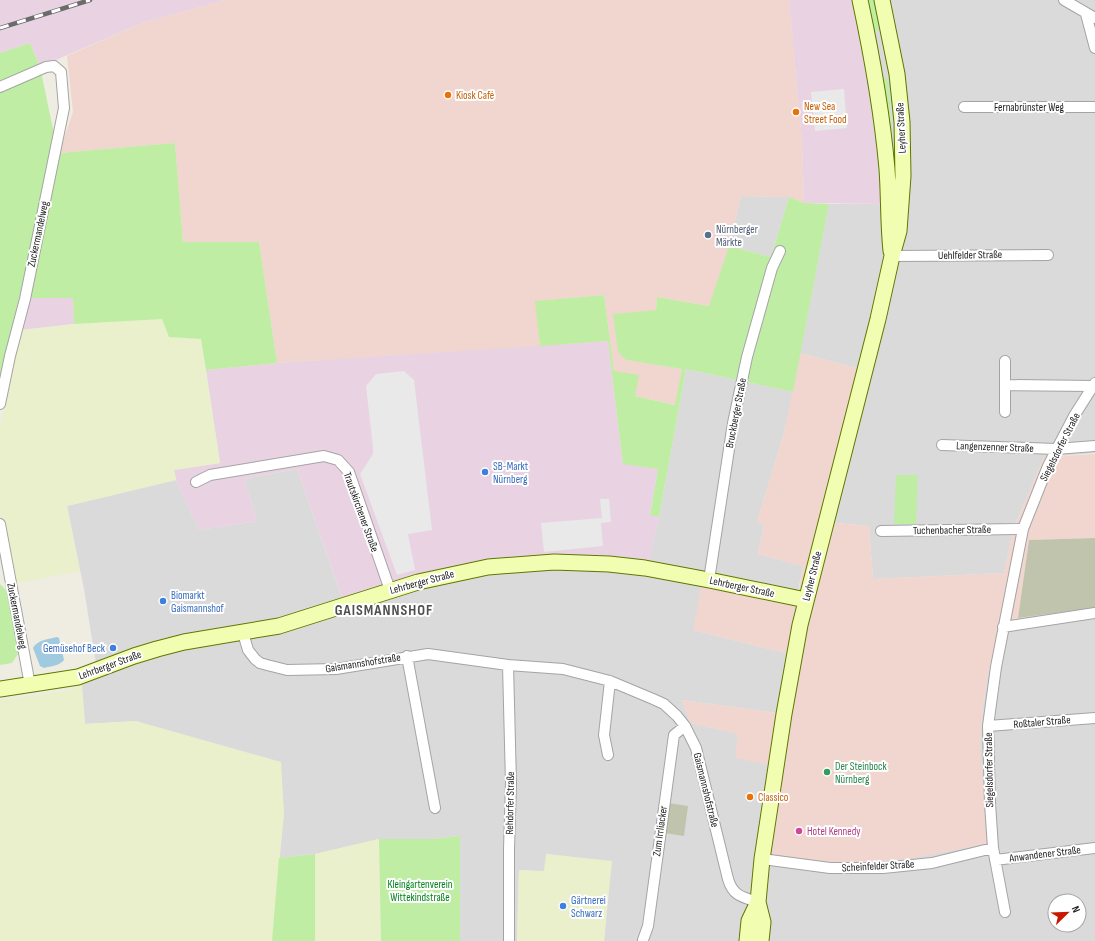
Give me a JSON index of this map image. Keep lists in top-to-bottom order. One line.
{"streets":{"main road":["Leyher Straße","Lehrberger Straße"],"street":["Fernabrünster Weg","Zuckermandelweg","Uehlfelder Straße","Bruckberger Straße","Langenzenner Straße","Siegelsdorfer Straße","Trautskirchener Straße","Tuchenbacher Straße","Gaismannshofstraße","Roßtaler Straße","Rehdorfer Straße","Zum Irrliacker","Anwandener Straße","Scheinfelder Straße"]},"crossings":[["Leyher Straße","Uehlfelder Straße"],["Leyher Straße","Lehrberger Straße"],["Leyher Straße","Gaismannshofstraße"],["Leyher Straße","Scheinfelder Straße"],["Zuckermandelweg","Lehrberger Straße"],["Bruckberger Straße","Lehrberger Straße"],["Langenzenner Straße","Siegelsdorfer Straße"],["Siegelsdorfer Straße","Tuchenbacher Straße"],["Siegelsdorfer Straße","Roßtaler Straße"],["Siegelsdorfer Straße","Anwandener Straße"],["Siegelsdorfer Straße","Scheinfelder Straße"],["Trautskirchener Straße","Lehrberger Straße"],["Lehrberger Straße","Gaismannshofstraße"],["Gaismannshofstraße","Rehdorfer Straße"],["Gaismannshofstraße","Zum Irrliacker"]],"districts":["GAISMANNSHOF"],"parks":["Kleingartenverein Wittekindstraße"],"places":["Kiosk Café","New Sea Street Food","Nürnberger Märkte","SB-Markt Nürnberg","Biomarkt Gaismannshof","Gemüsehof Beck","Der Steinbock Nürnberg","Classico","Hotel Kennedy","Gärtnerei Schwarz"],"north":"top right"}
